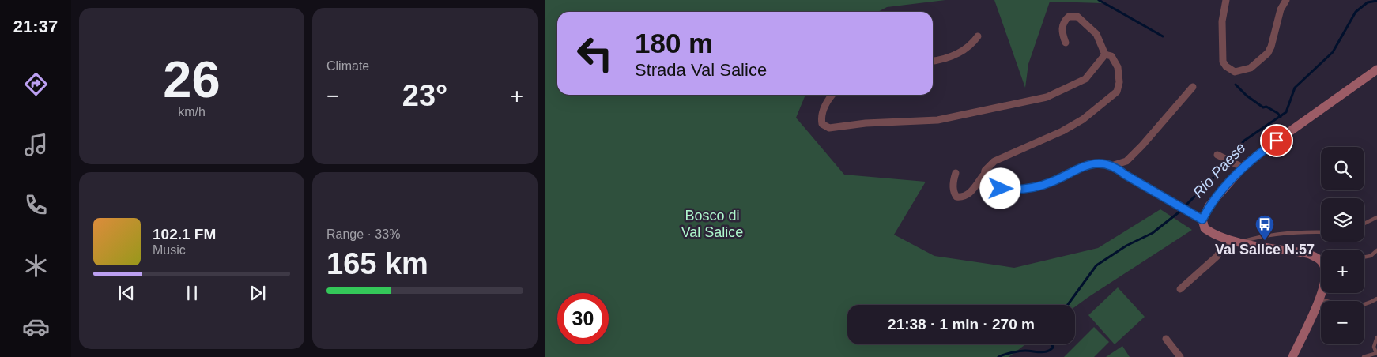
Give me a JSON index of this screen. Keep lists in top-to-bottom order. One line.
{"water":["Rio Paese"],"parks":["Bosco di Val Salice"],"places":{"bus stop":["Val Salice N.57"]},"page":{"tabs":"21:37","tile":[["26","km/h"],"Climate",["Range · 33%","165 km"]],"turn":["180 m","Strada Val Salice"],"heat":["−","23°","+"],"map_buttons":["+","−"],"song":["102.1 FM","Music"],"limit":"30","trip":"21:38 · 1 min · 270 m"}}
